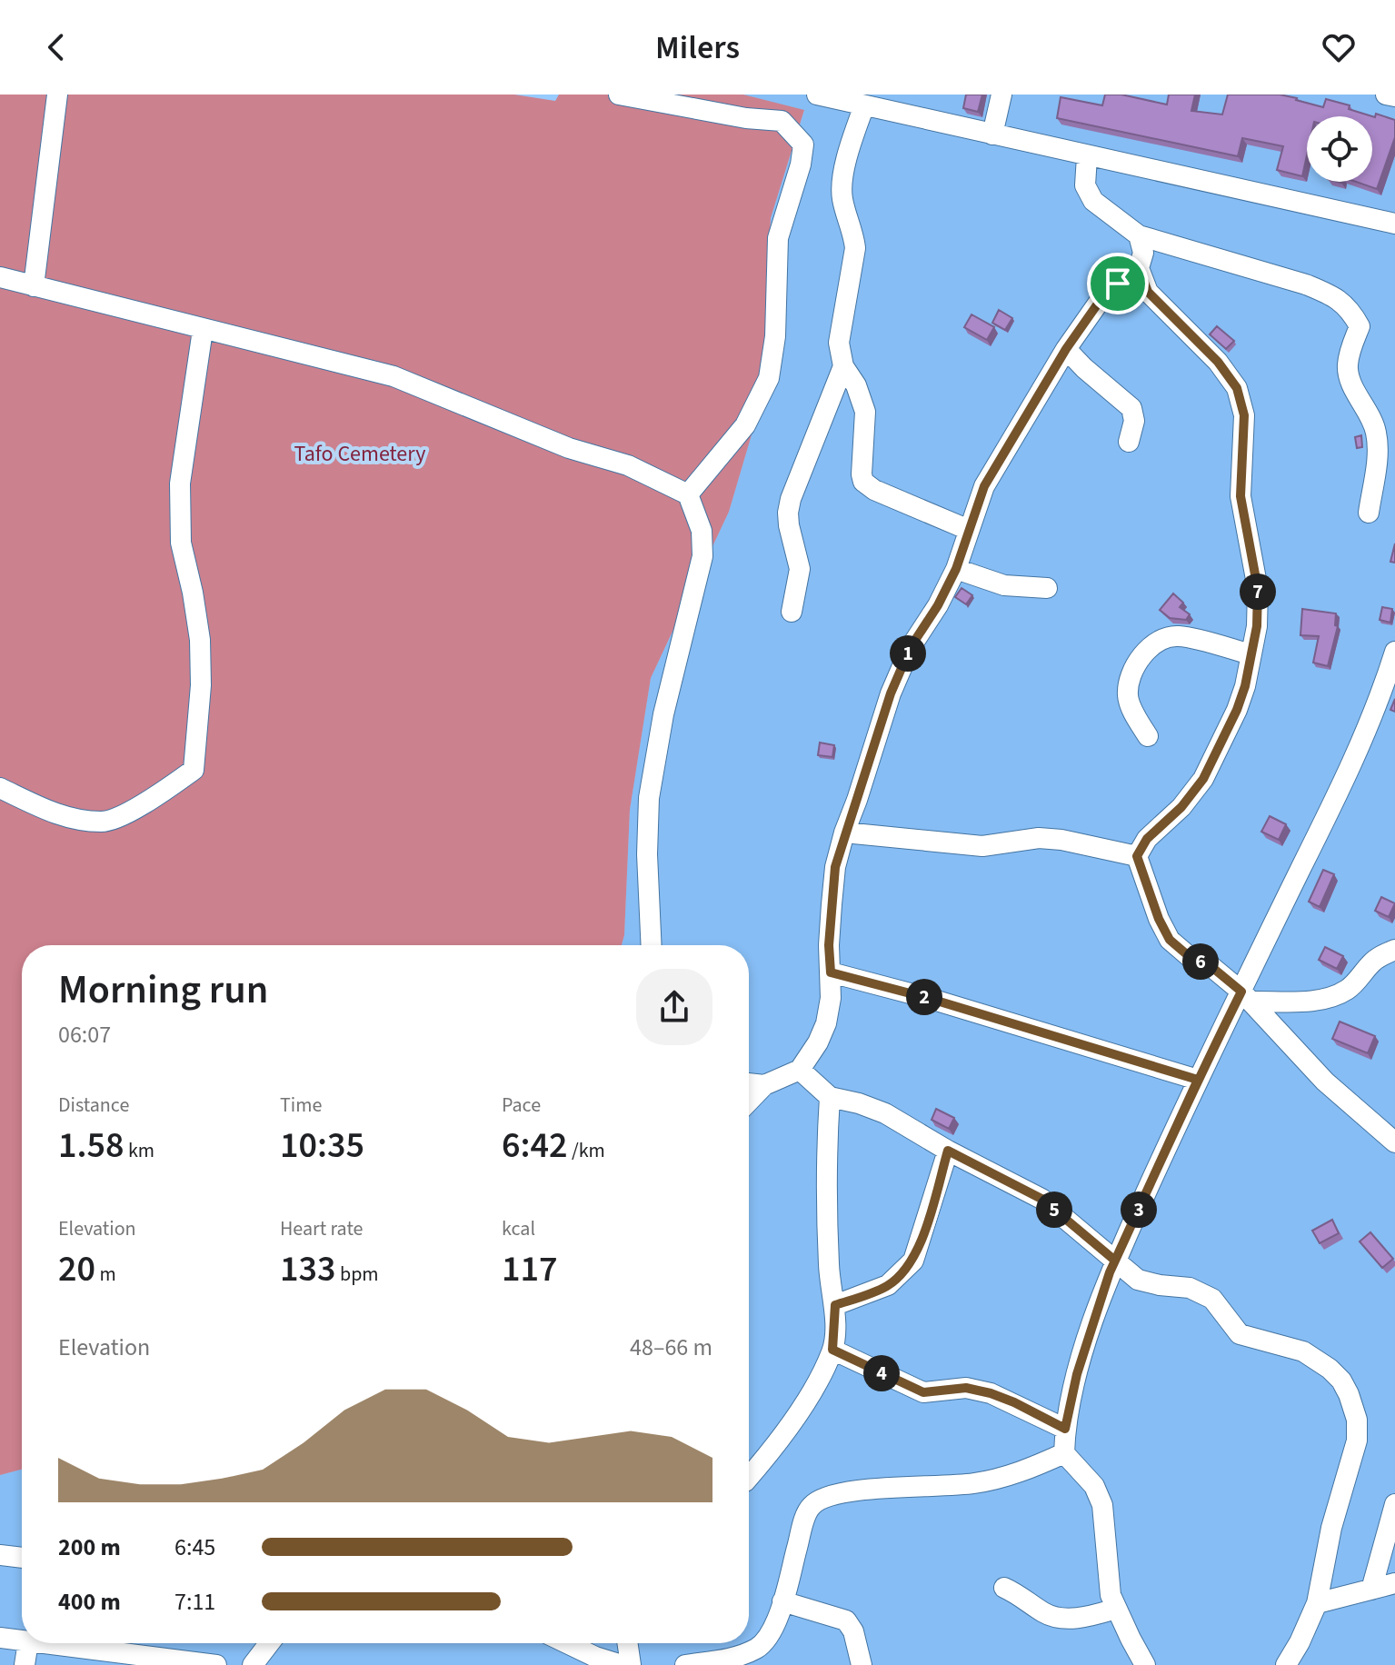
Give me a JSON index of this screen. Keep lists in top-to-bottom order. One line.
{"parks":["Tafo Cemetery"],"page":{"header":"Milers","pins":["7","1","6","2","3","5","4"],"heading":["Morning run","06:07"],"stats":[["Distance","1.58 km"],["Time","10:35"],["Pace","6:42 /km"],["Elevation","20 m"],["Heart rate","133 bpm"],["kcal","117"]],"chart":["Elevation","48–66 m"],"list":[{"name":"200 m","note":"6:45"},{"name":"400 m","note":"7:11"}]}}
